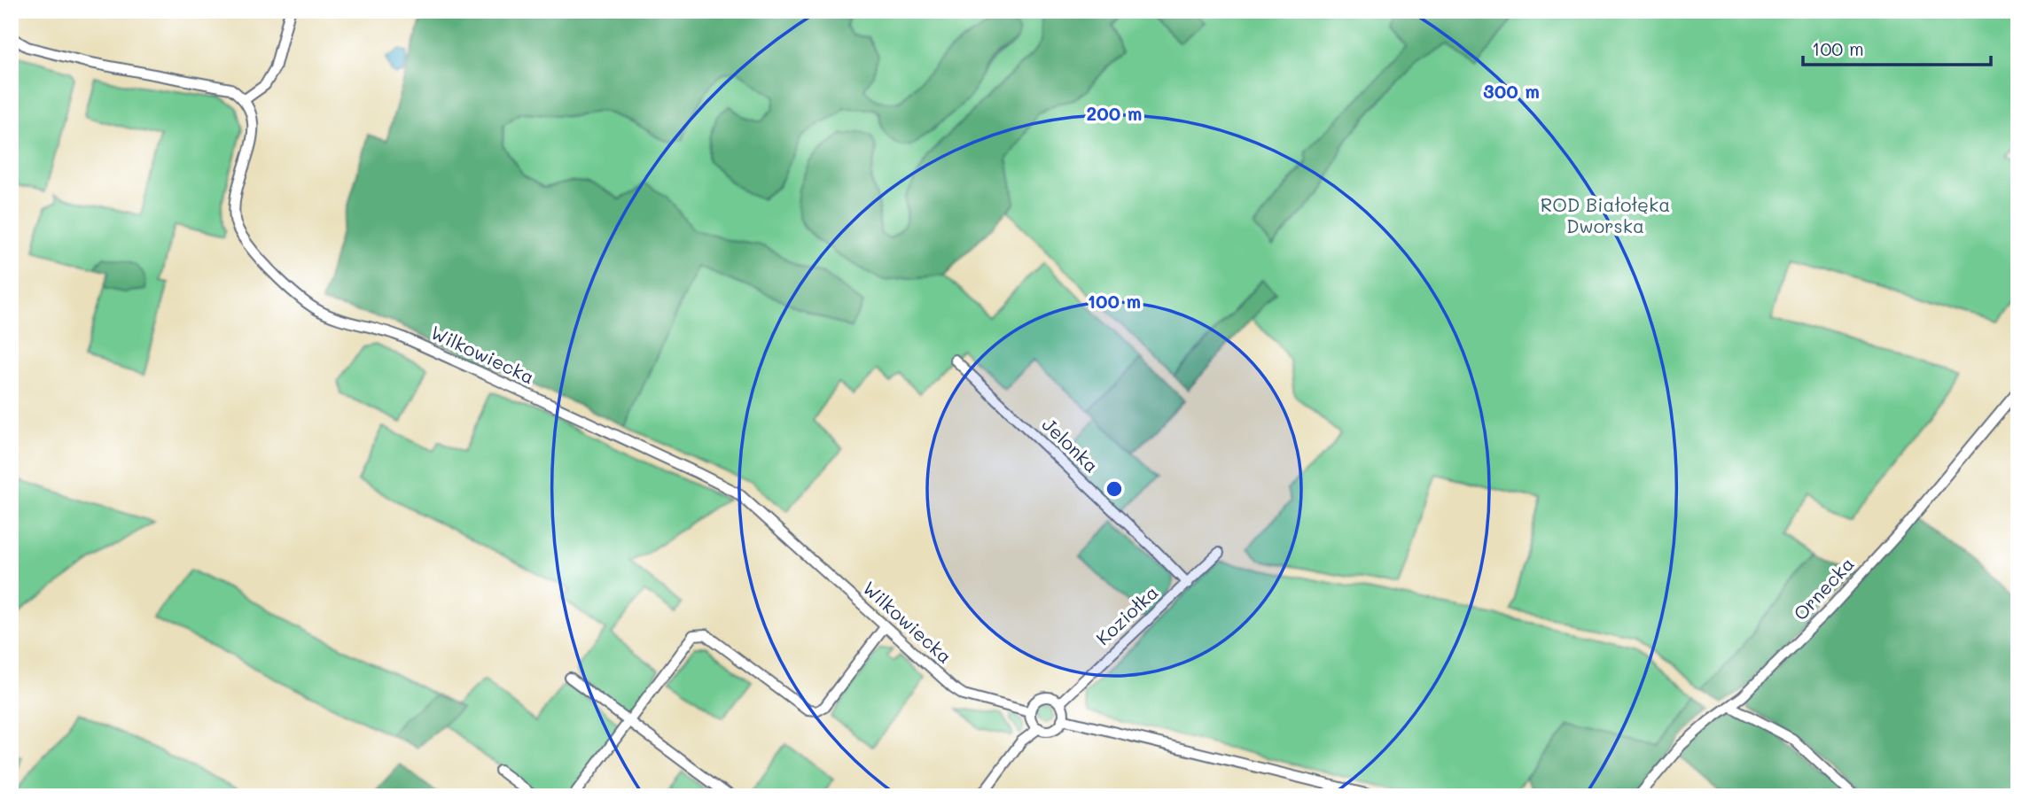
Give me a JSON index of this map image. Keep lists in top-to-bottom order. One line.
{"streets":{"street":["Wilkowiecka","Jelonka","Ornecka","Koziołka"]},"crossings":[["Wilkowiecka","Koziołka"],["Jelonka","Koziołka"]],"parks":["ROD Białołęka Dworska"],"scale_bar":"100 m","rings":["300 m","200 m","100 m"]}
